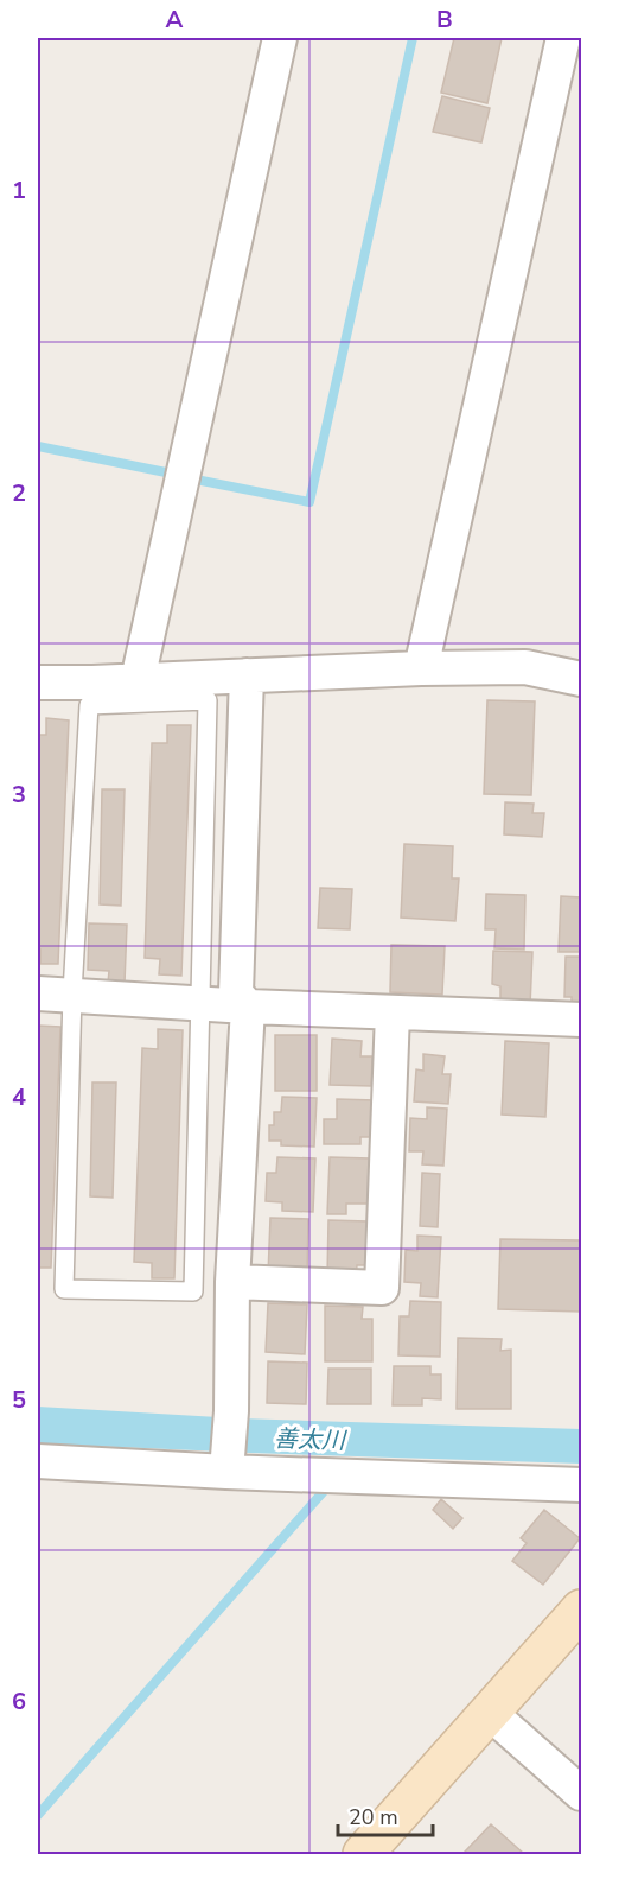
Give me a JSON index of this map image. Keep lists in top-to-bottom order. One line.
{"water":["善太川"],"scale_bar":"20 m","grid":{"columns":["A","B"],"rows":["1","2","3","4","5","6"]}}
